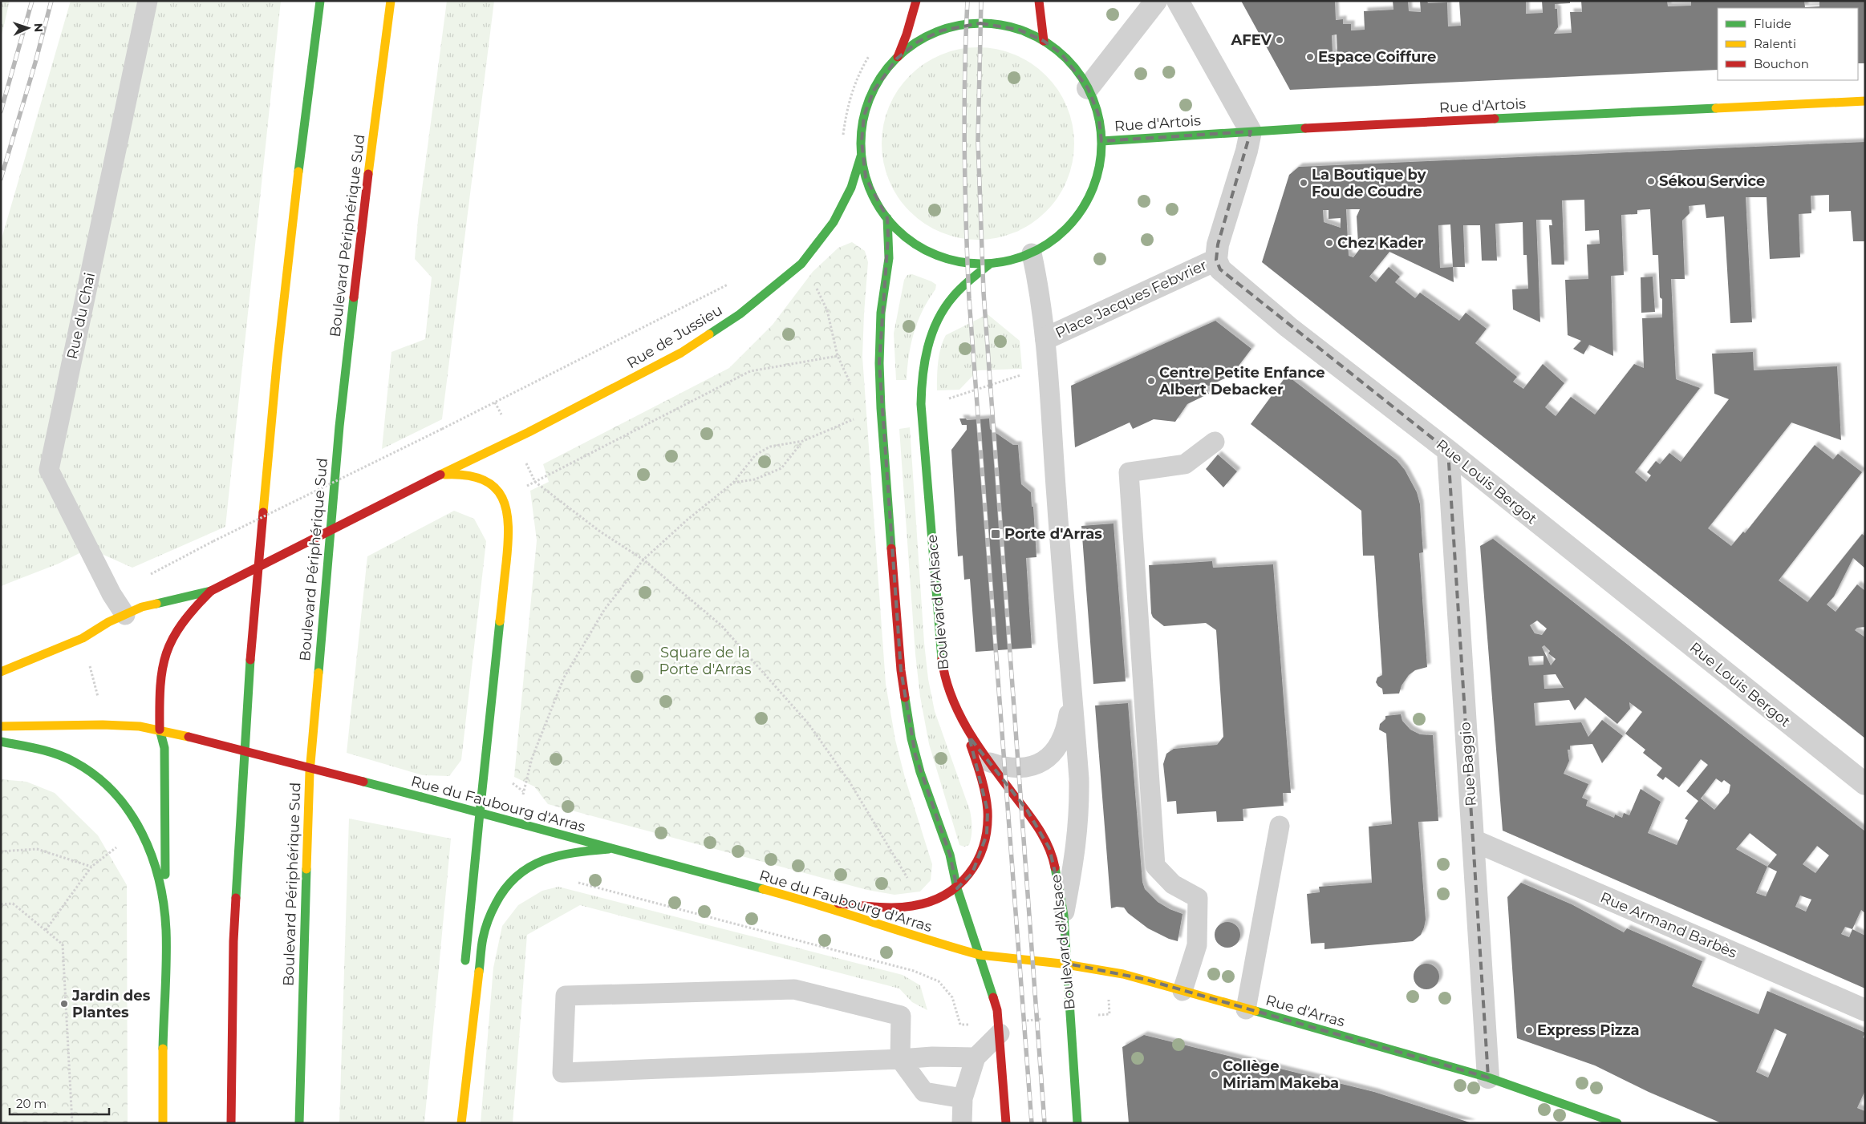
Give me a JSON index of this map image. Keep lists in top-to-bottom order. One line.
{"streets":{"main road":["Rue d'Artois","Boulevard Périphérique Sud","Rue de Jussieu","Boulevard d'Alsace","Rue du Faubourg d'Arras","Rue d'Arras"],"street":["Place Jacques Febvrier","Rue Louis Bergot","Rue Baggio","Rue Armand Barbès"],"lane":["Rue du Chai"]},"crossings":[["Place Jacques Febvrier","Rue Louis Bergot"],["Rue Louis Bergot","Rue Baggio"],["Boulevard d'Alsace","Rue d'Arras"],["Rue Baggio","Rue Armand Barbès"],["Rue Baggio","Rue d'Arras"],["Rue du Faubourg d'Arras","Rue d'Arras"]],"parks":["Square de la Porte d'Arras"],"places":{"other":["AFEV","Espace Coiffure","Sékou Service","La Boutique by Fou de Coudre","Chez Kader","Centre Petite Enfance Albert Debacker","Jardin des Plantes","Express Pizza","Collège Miriam Makeba"],"transit":["Porte d'Arras"]},"legend":["Fluide","Ralenti","Bouchon"],"scale_bar":"20 m","north":"right"}
